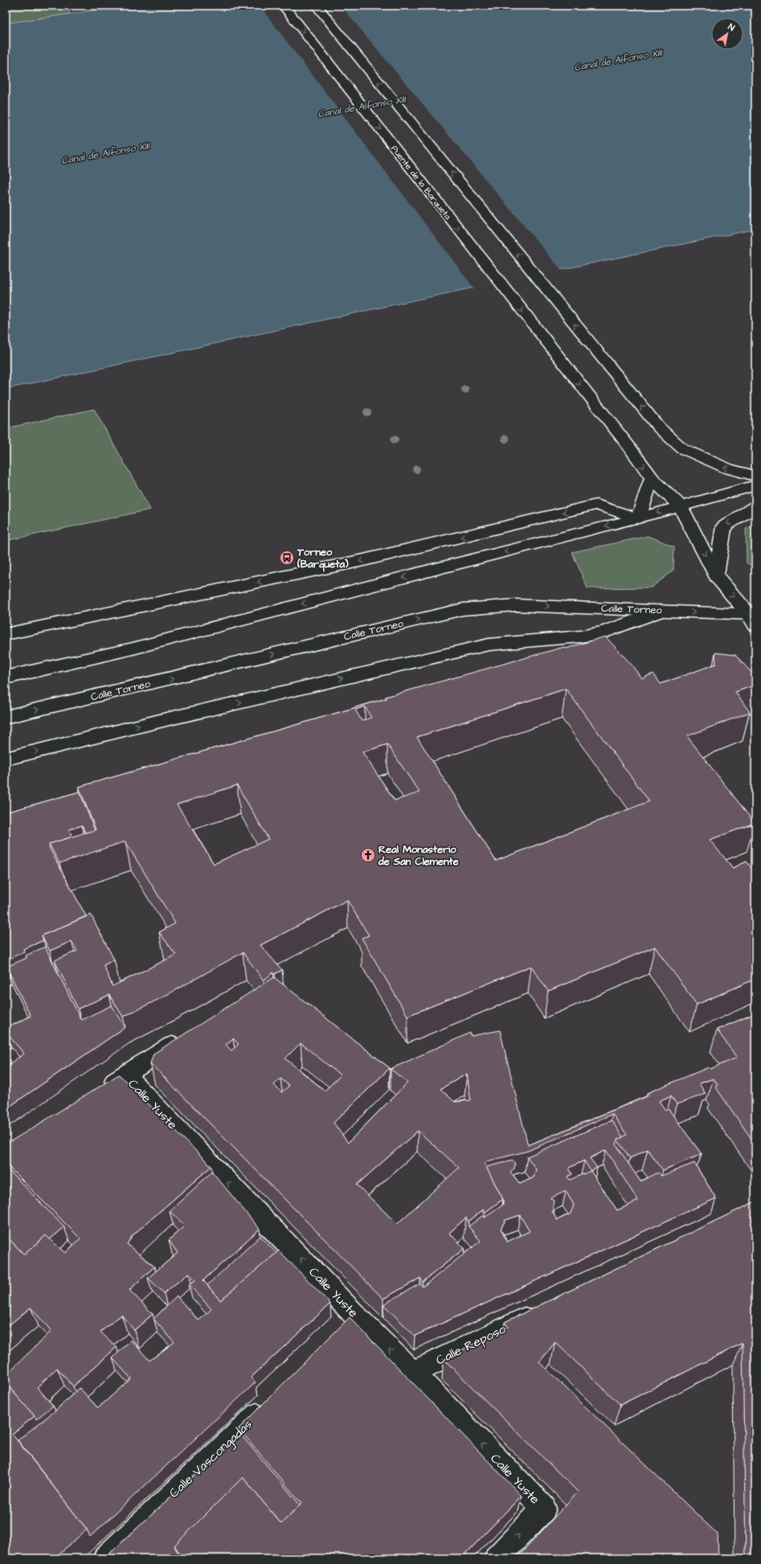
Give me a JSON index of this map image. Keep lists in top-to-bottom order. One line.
{"streets":{"main road":["Puente de la Barqueta","Calle Torneo","Calle Yuste","Calle Reposo","Calle Vascongadas"]},"crossings":[["Puente de la Barqueta","Calle Torneo"],["Calle Yuste","Calle Reposo"]],"one_way":["Calle Yuste"],"water":["Canal de Alfonso XIII"],"places":{"bus stop":["Torneo (Barqueta)"],"church":["Real Monasterio de San Clemente"]},"north":"top right"}
